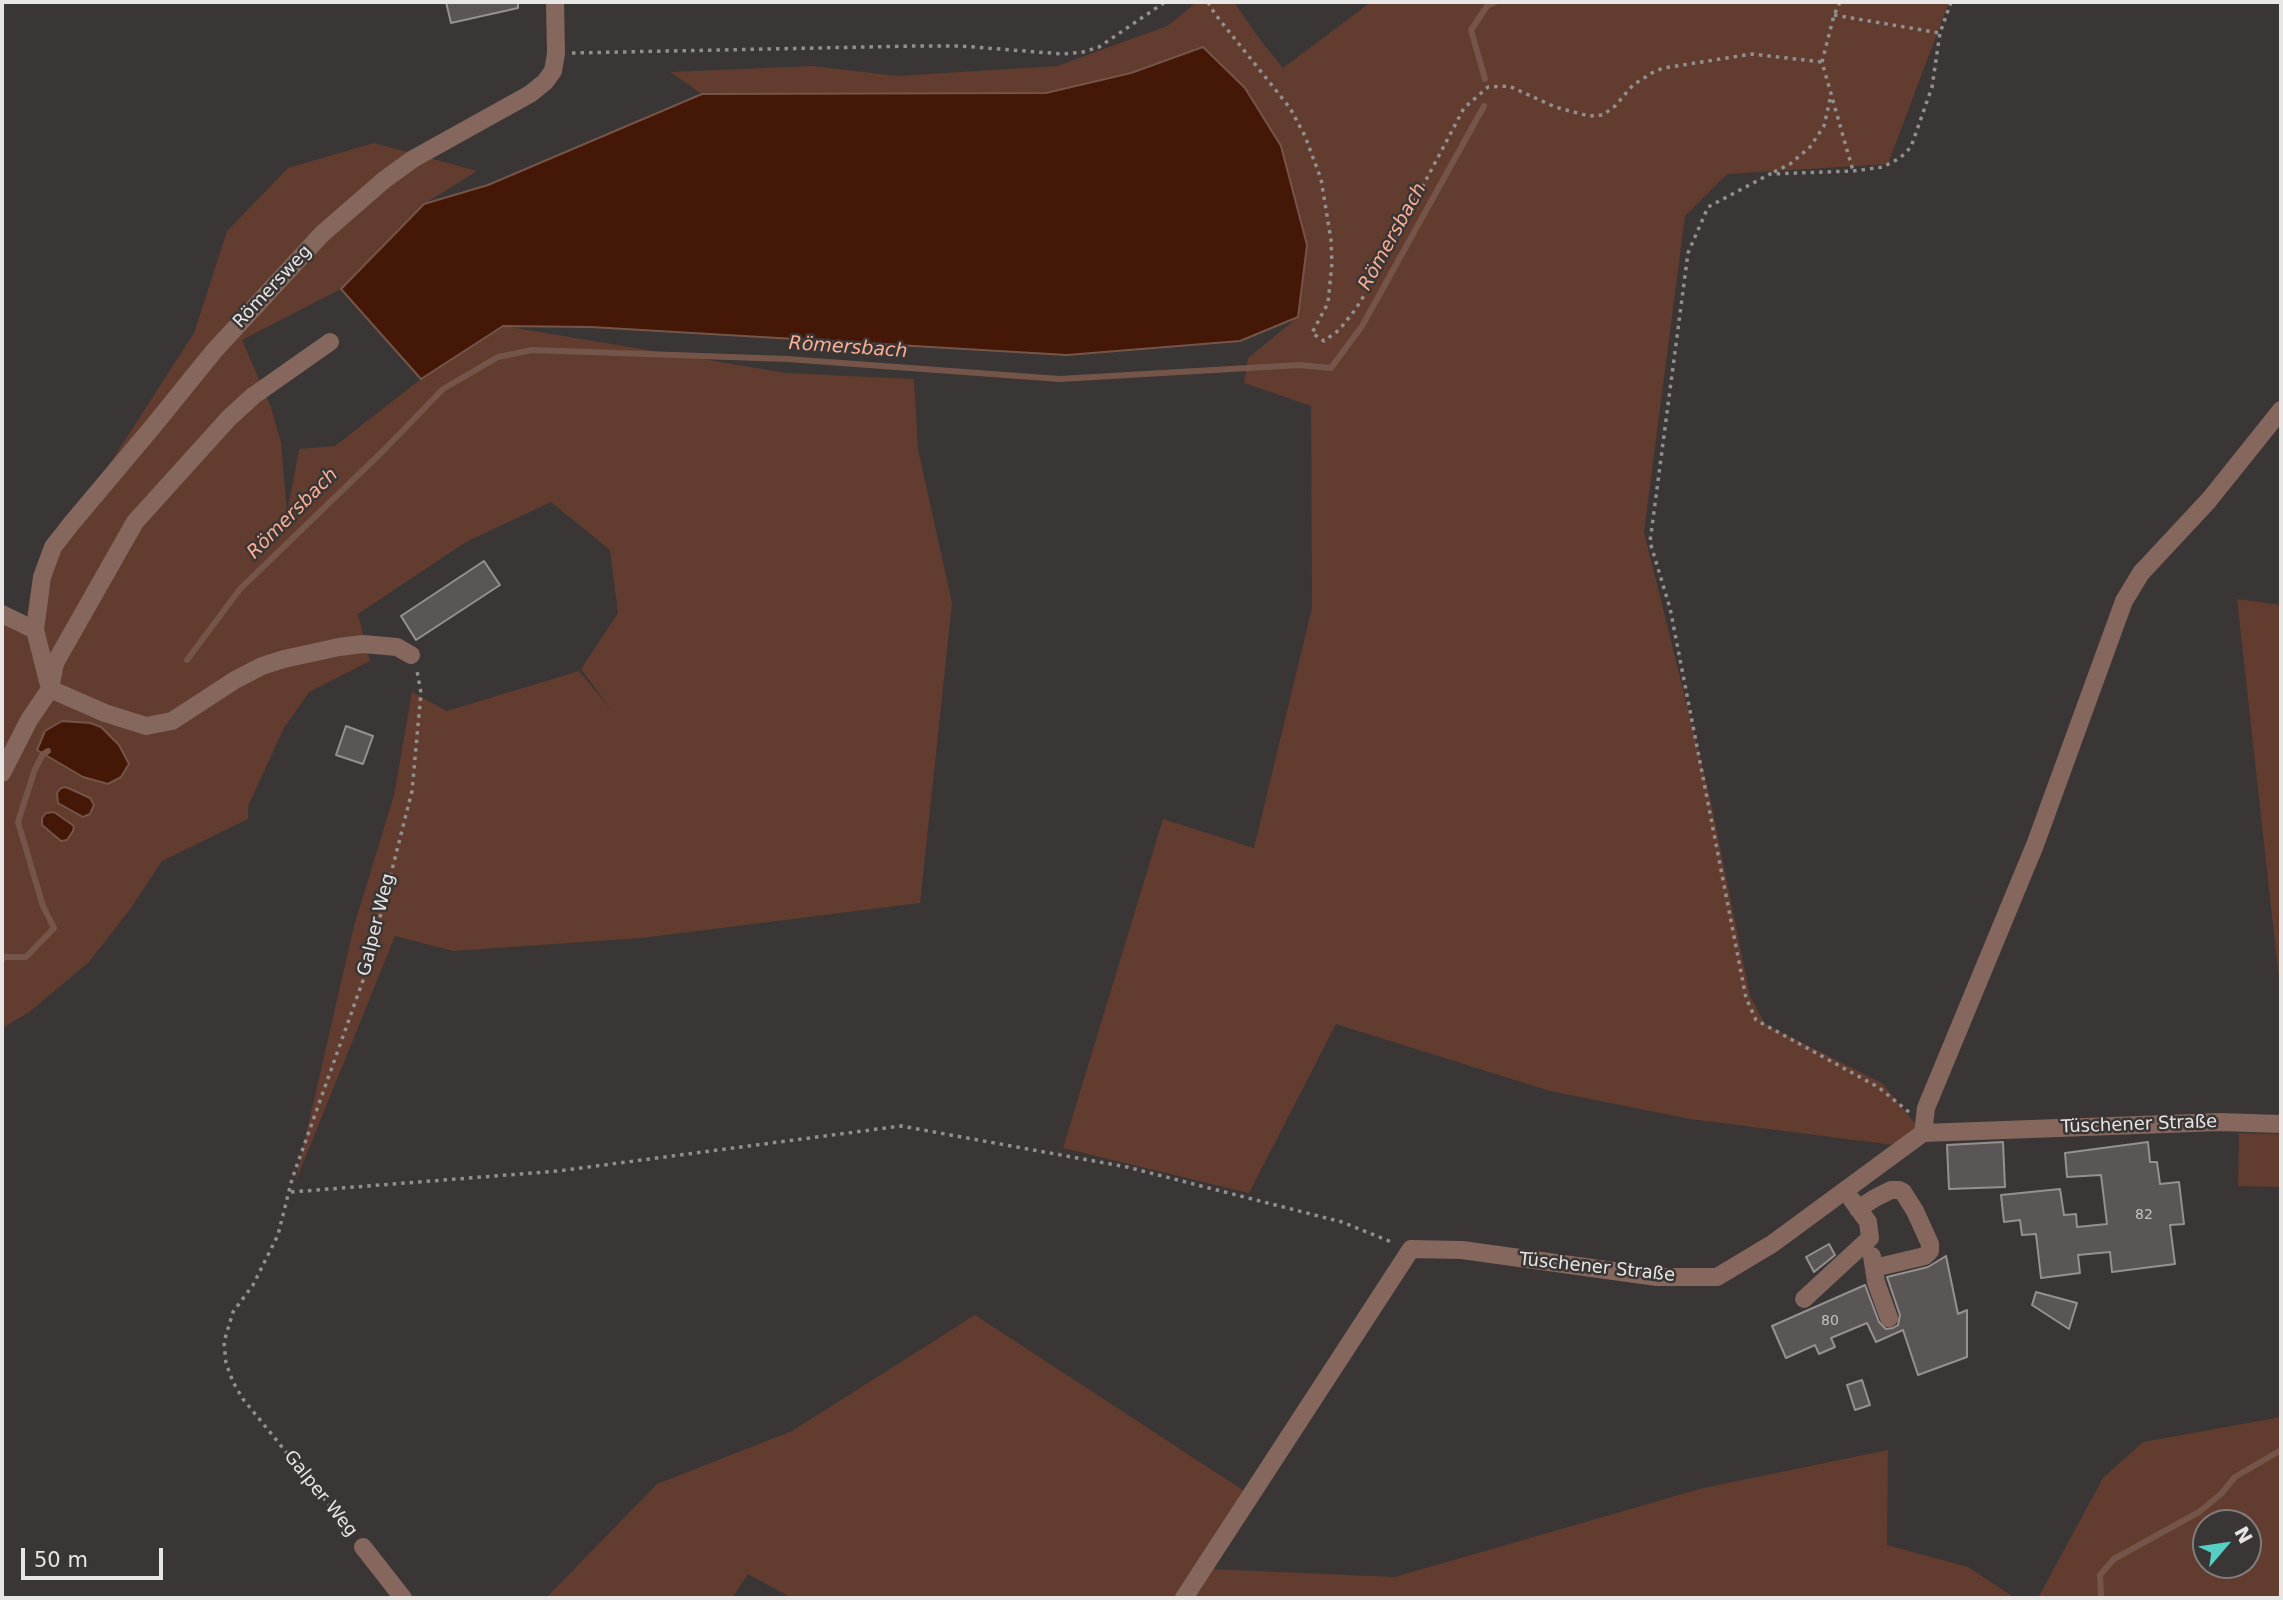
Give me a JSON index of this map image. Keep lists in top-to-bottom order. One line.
{"streets":{"street":["Römersweg","Galper Weg","Tüschener Straße"]},"water":["Römersbach"],"house_numbers":["82","80"],"scale_bar":"50 m","north":"top right"}
